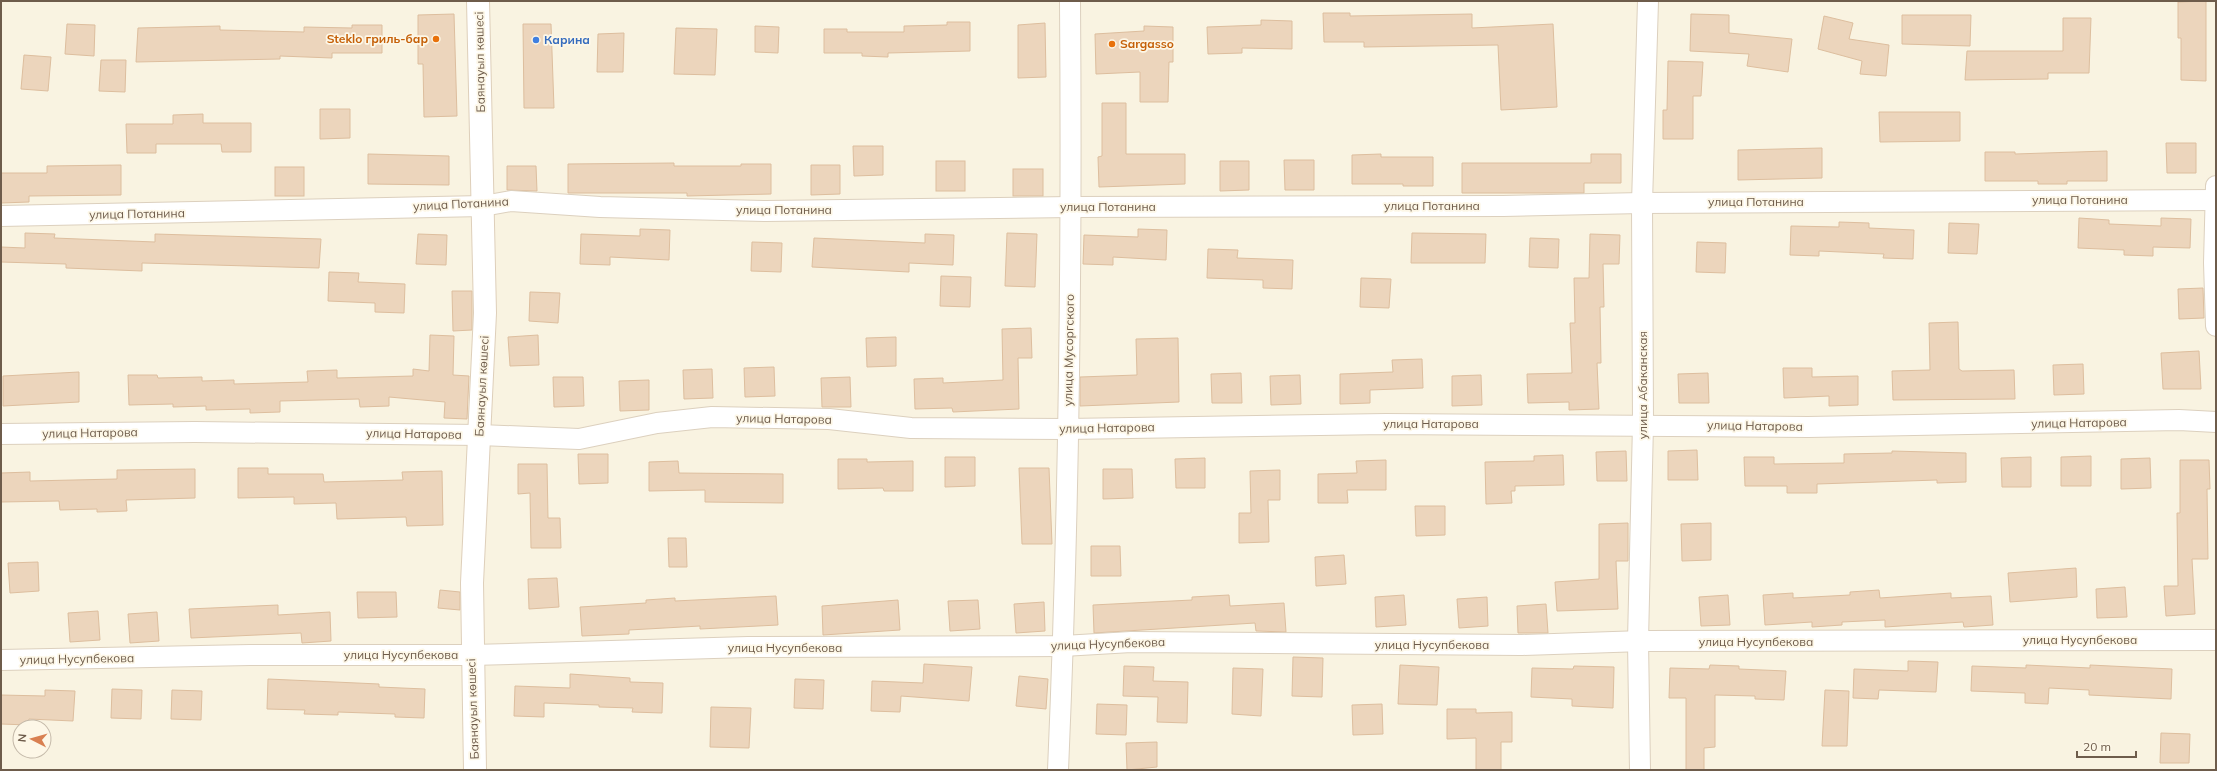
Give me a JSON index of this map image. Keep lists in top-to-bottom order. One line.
{"streets":{"main road":["Баянауыл көшесі"],"street":["улица Потанина","улица Мусоргского","улица Абаканская","улица Натарова","улица Нусупбекова"]},"crossings":[["Баянауыл көшесі","улица Потанина"],["Баянауыл көшесі","улица Натарова"],["Баянауыл көшесі","улица Нусупбекова"],["улица Потанина","улица Мусоргского"],["улица Потанина","улица Абаканская"],["улица Мусоргского","улица Натарова"],["улица Мусоргского","улица Нусупбекова"],["улица Абаканская","улица Натарова"],["улица Абаканская","улица Нусупбекова"]],"places":["Steklo гриль-бар","Карина","Sargasso"],"scale_bar":"20 m","north":"left"}
